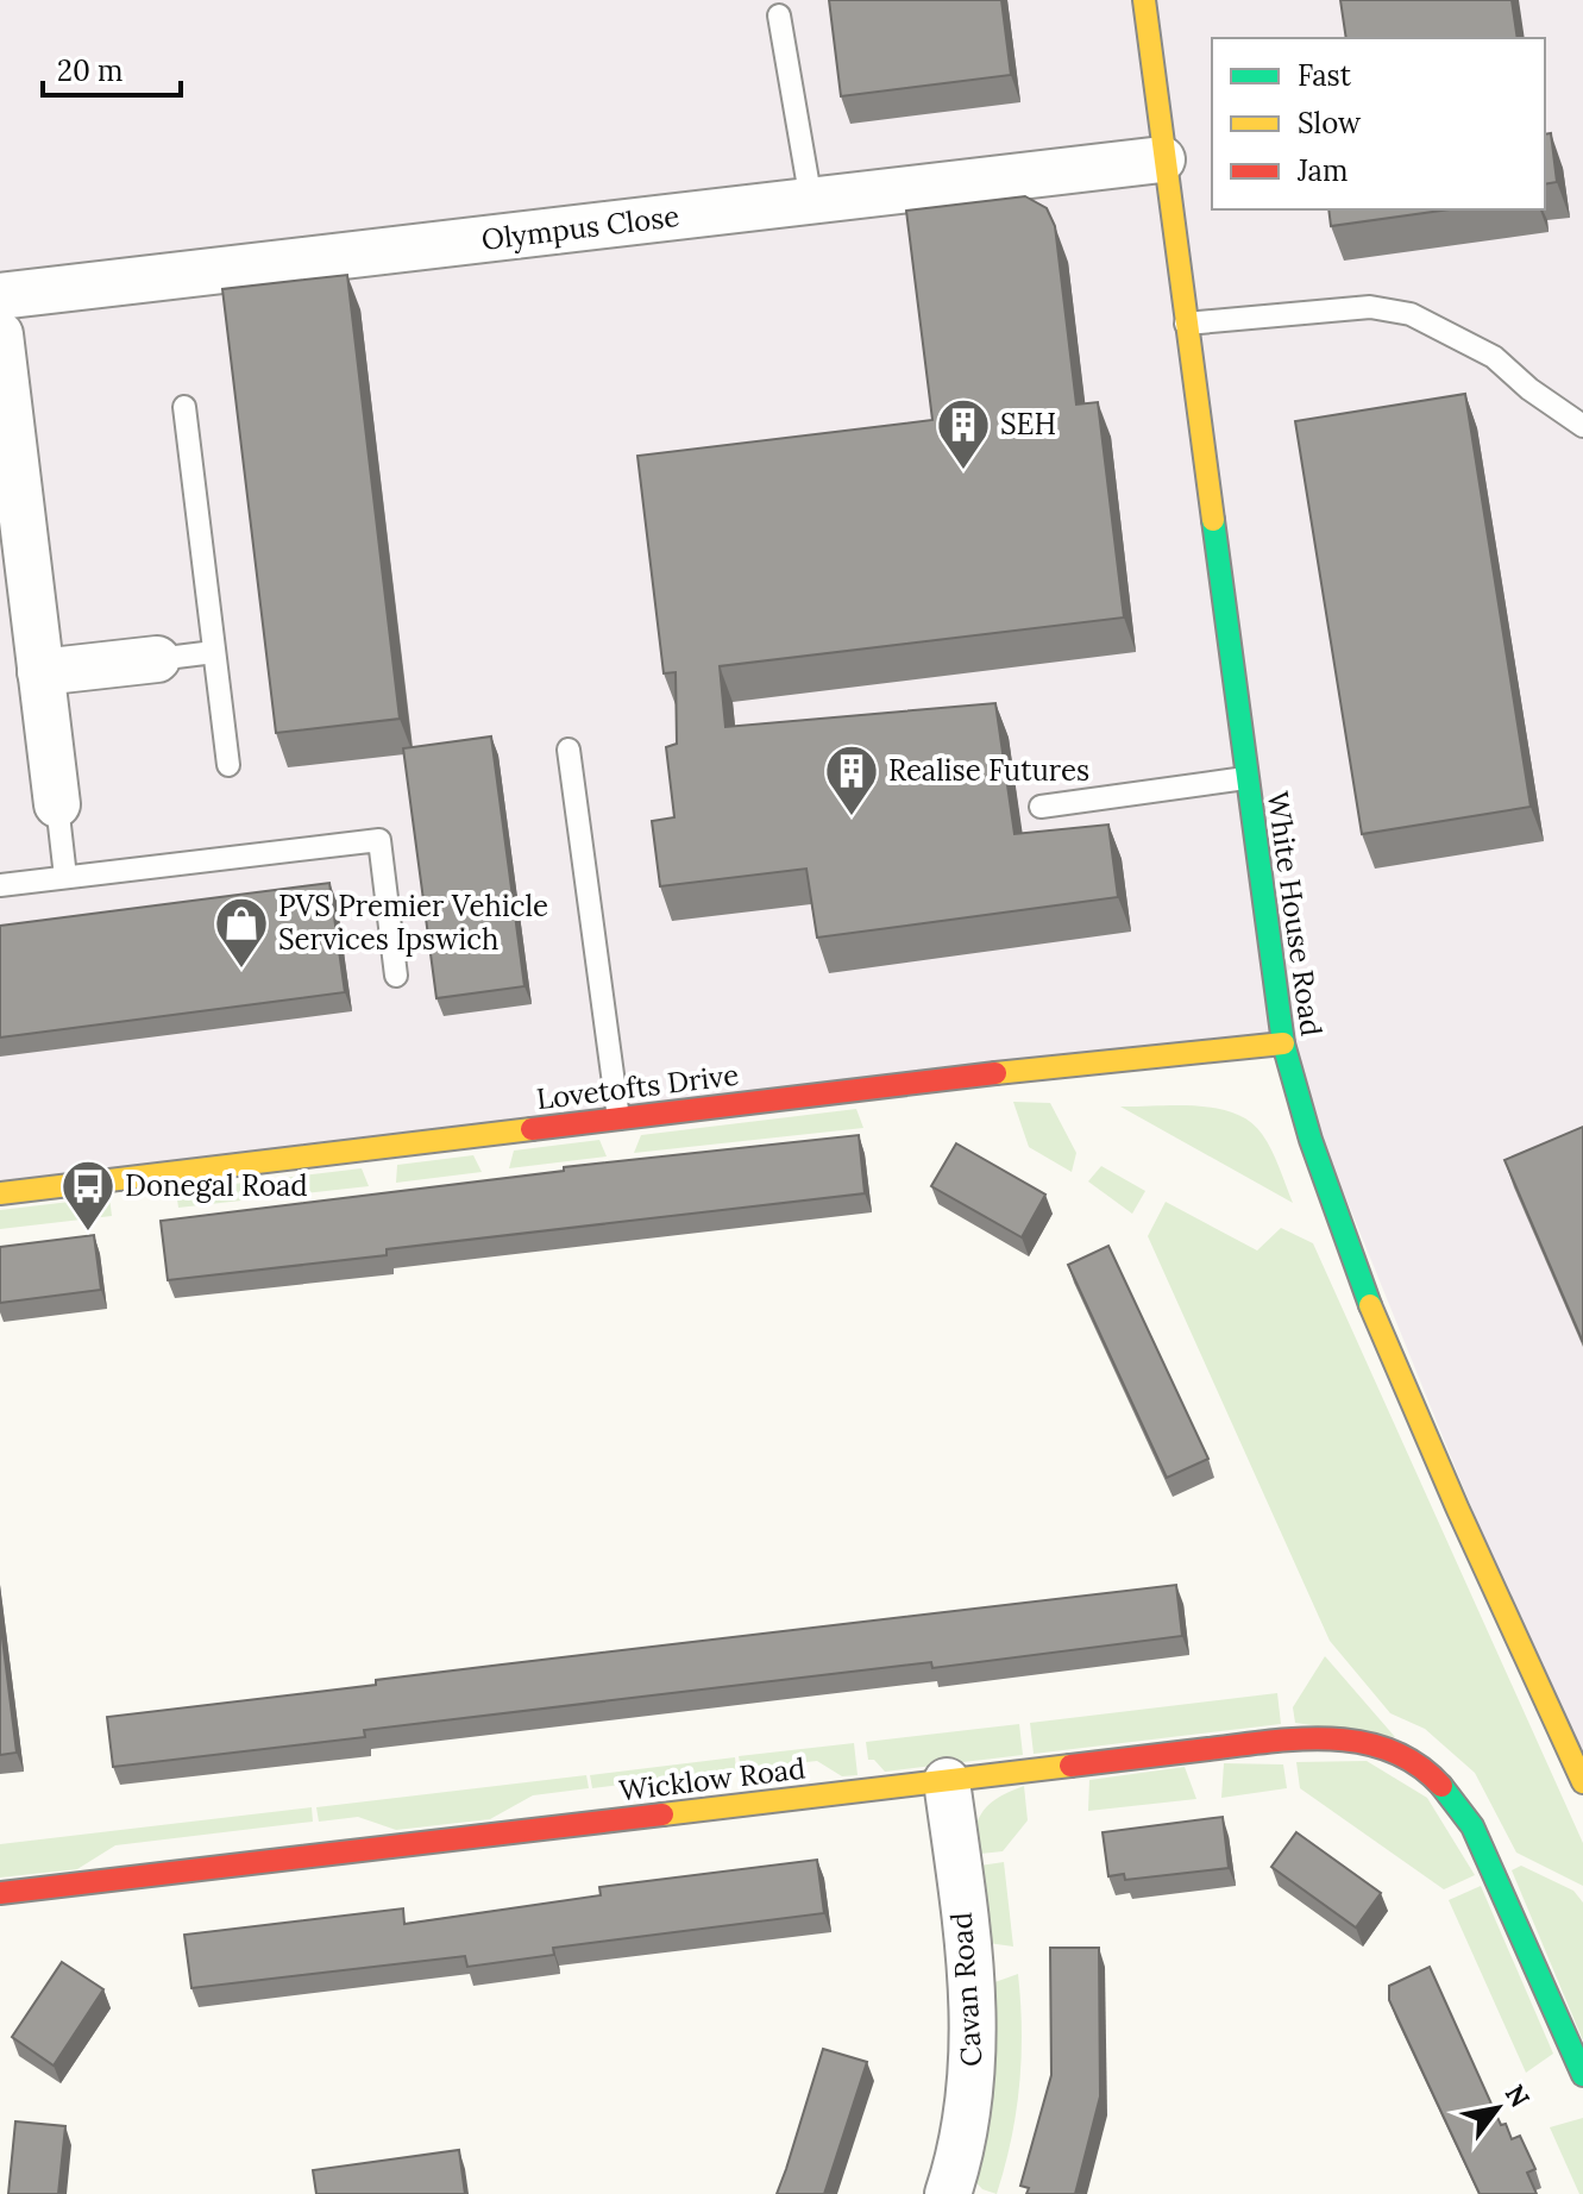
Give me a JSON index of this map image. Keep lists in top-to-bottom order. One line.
{"streets":{"street":["Olympus Close","White House Road","Lovetofts Drive","Wicklow Road","Cavan Road"]},"crossings":[["Olympus Close","White House Road"],["White House Road","Lovetofts Drive"],["Wicklow Road","Cavan Road"]],"places":{"building":["SEH","Realise Futures"],"shop":["PVS Premier Vehicle Services Ipswich"],"bus stop":["Donegal Road"]},"legend":["Fast","Slow","Jam"],"scale_bar":"20 m","north":"top right"}
